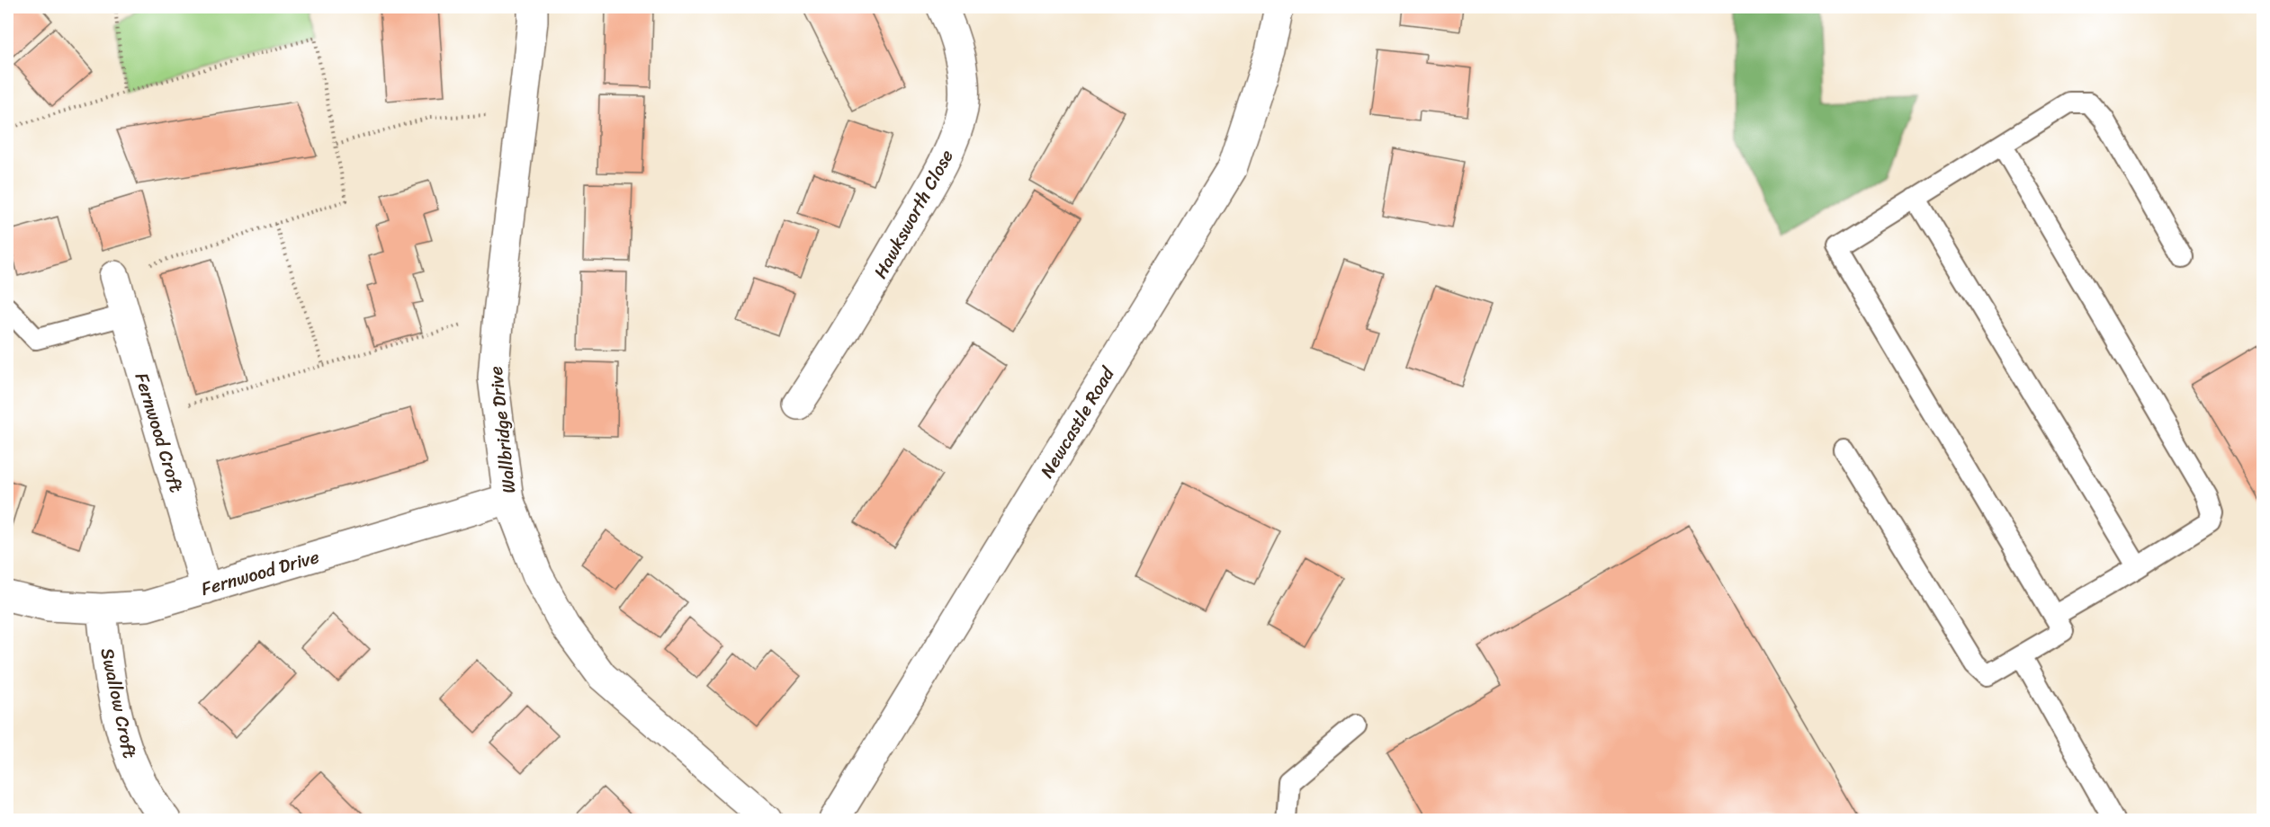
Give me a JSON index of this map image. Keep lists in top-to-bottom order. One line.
{"streets":{"main road":["Hawksworth Close","Newcastle Road","Wallbridge Drive","Fernwood Croft","Fernwood Drive","Swallow Croft"]},"crossings":[["Wallbridge Drive","Fernwood Drive"],["Fernwood Croft","Fernwood Drive"],["Fernwood Drive","Swallow Croft"]]}
